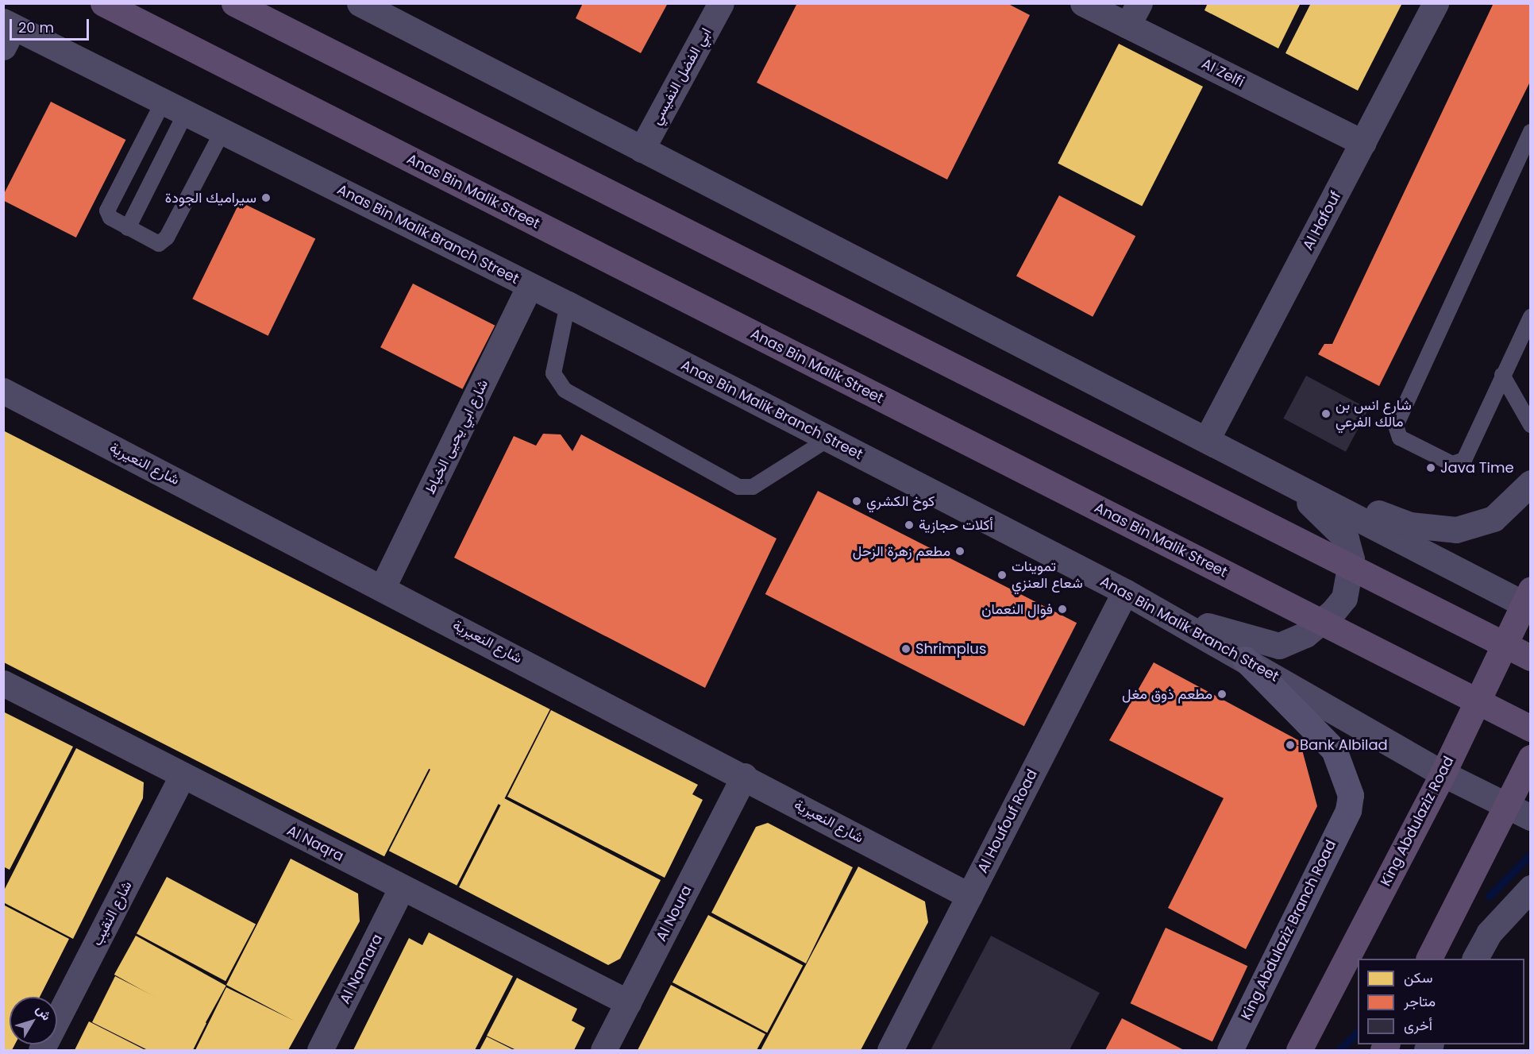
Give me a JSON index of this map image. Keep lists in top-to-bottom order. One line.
{"streets":{"main road":["Anas Bin Malik Street","King Abdulaziz Road","King Abdulaziz Branch Road"],"street":["Al Zelfi","ابي الفضل النفيسي","Al Hafouf","Anas Bin Malik Branch Street","شارع ابي يحيى الخياط","شارع النعيرية","Al Houfouf Road","Al Naqra","شارع النقيب","Al Noura","Al Namara"]},"crossings":[["Al Zelfi","Al Hafouf"],["Anas Bin Malik Branch Street","شارع ابي يحيى الخياط"],["Anas Bin Malik Branch Street","Al Houfouf Road"],["Anas Bin Malik Branch Street","King Abdulaziz Road"],["Anas Bin Malik Branch Street","King Abdulaziz Branch Road"],["شارع ابي يحيى الخياط","شارع النعيرية"],["شارع النعيرية","Al Houfouf Road"],["شارع النعيرية","Al Noura"],["Al Naqra","شارع النقيب"],["Al Naqra","Al Noura"],["Al Naqra","Al Namara"]],"places":["سيراميك الجودة","شارع انس بن مالك الفرعي","Java Time","كوخ الكشري","أكلات حجازية","مطعم زهرة الزحل","تموينات شعاع العنزي","فوال النعمان","Shrimplus","مطعم ذوق مغل","Bank Albilad"],"legend":["سكن","متاجر","أخرى"],"scale_bar":"20 m","north":"top right"}
